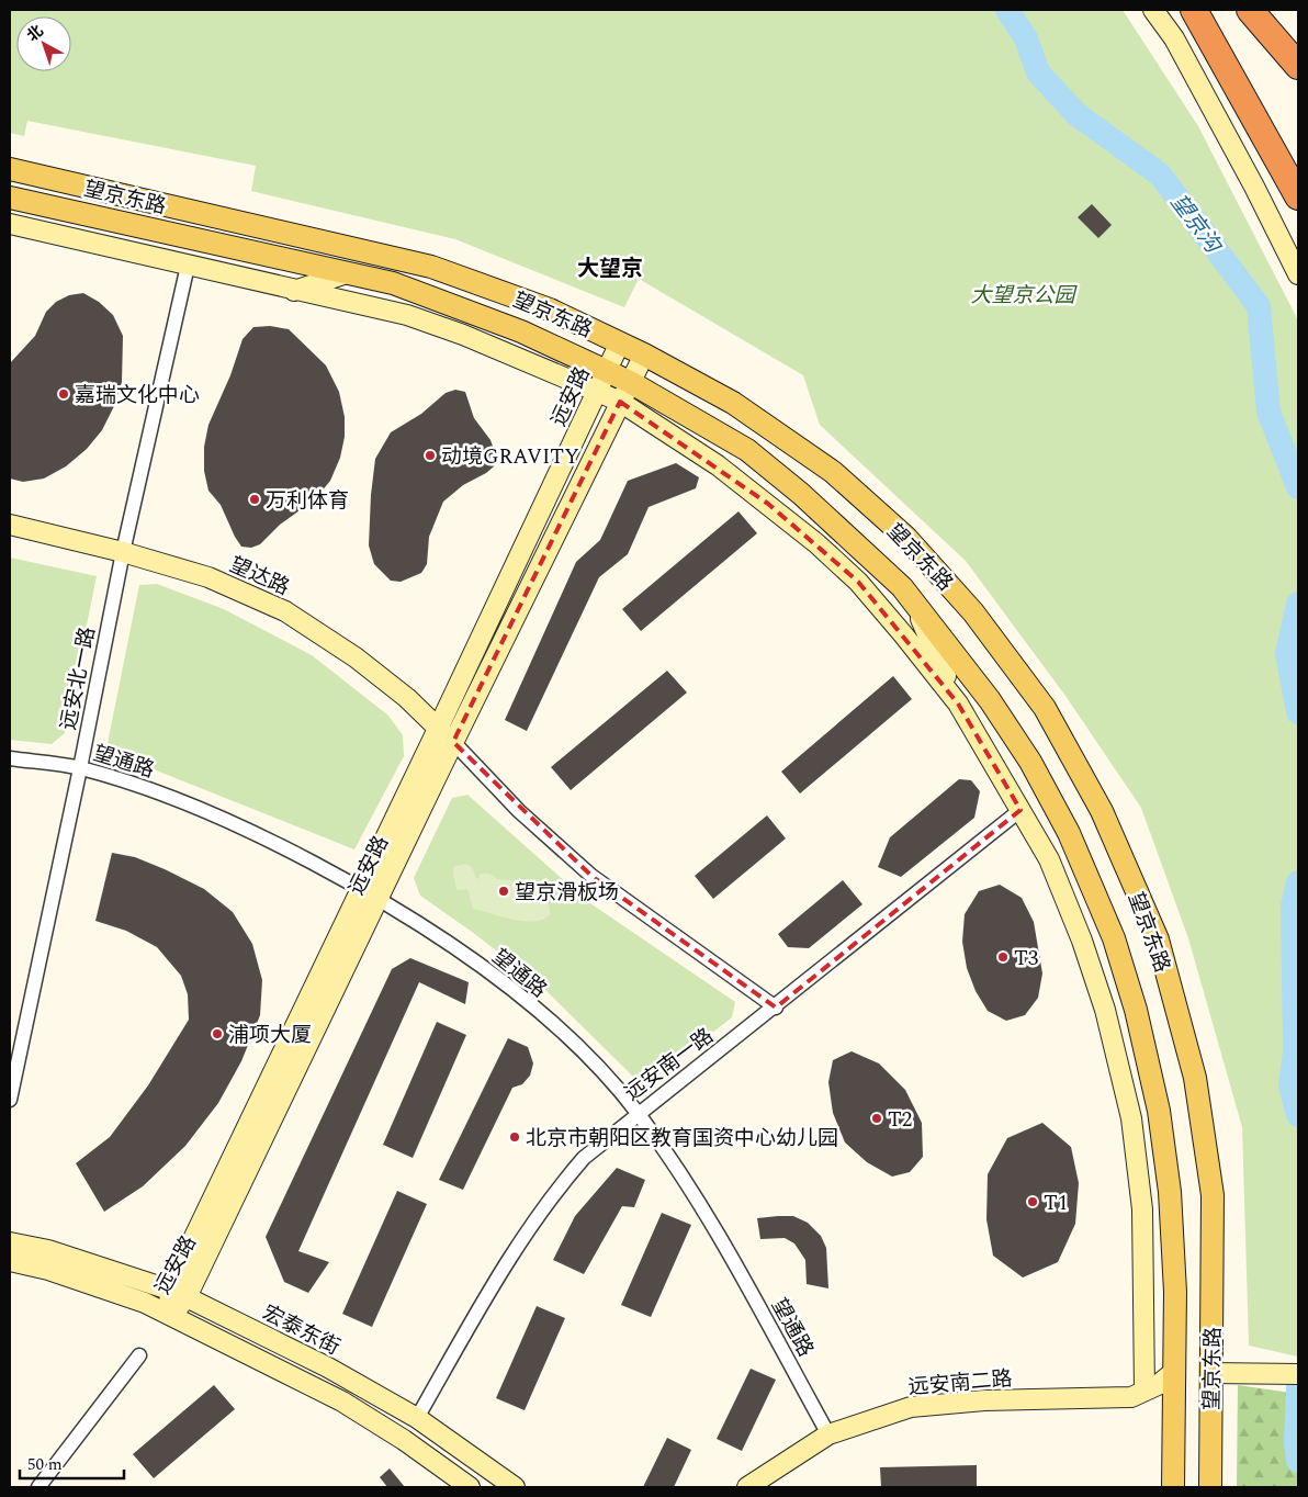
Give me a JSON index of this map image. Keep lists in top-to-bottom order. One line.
{"streets":{"main road":["望京东路"],"street":["远安路","望达路","远安北一路","望通路","远安南一路","宏泰东街","远安南二路"]},"crossings":[["望京东路","远安路"],["远安路","望达路"],["远安路","望通路"],["远安路","宏泰东街"],["望达路","远安北一路"],["远安北一路","望通路"],["望通路","远安南一路"],["望通路","远安南二路"],["远安南一路","宏泰东街"]],"districts":["大望京"],"water":["望京沟"],"parks":["大望京公园"],"places":["嘉瑞文化中心","动境GRAVITY","万利体育","望京滑板场","T3","浦项大厦","T2","北京市朝阳区教育国资中心幼儿园","T1"],"scale_bar":"50 m","north":"top left"}
